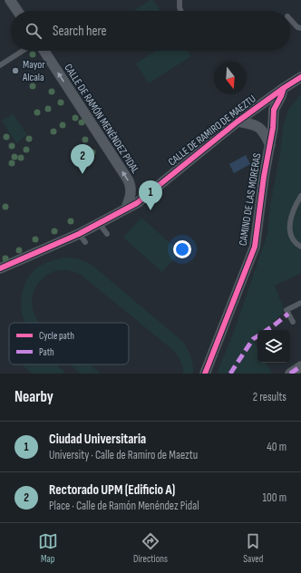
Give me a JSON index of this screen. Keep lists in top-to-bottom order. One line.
{"streets":{"street":["CALLE DE RAMÓN MENÉNDEZ PIDAL","CALLE DE RAMIRO DE MAEZTU","CAMINO DE LAS MORERAS"]},"crossings":[["CALLE DE RAMÓN MENÉNDEZ PIDAL","CALLE DE RAMIRO DE MAEZTU"],["CALLE DE RAMIRO DE MAEZTU","CAMINO DE LAS MORERAS"]],"one_way":["CALLE DE RAMÓN MENÉNDEZ PIDAL"],"places":["Mayor Alcala"],"legend":["Cycle path","Path"],"north":"bottom","page":{"search":"Search here","pins":["2","1"],"heading":["Nearby","2 results"],"list":[{"mark":"1","name":"Ciudad Universitaria","note":"University · Calle de Ramiro de Maeztu","value":"40 m"},{"mark":"2","name":"Rectorado UPM (Edificio A)","note":"Place · Calle de Ramón Menéndez Pidal","value":"100 m"}],"nav":["Map","Directions","Saved"]}}
